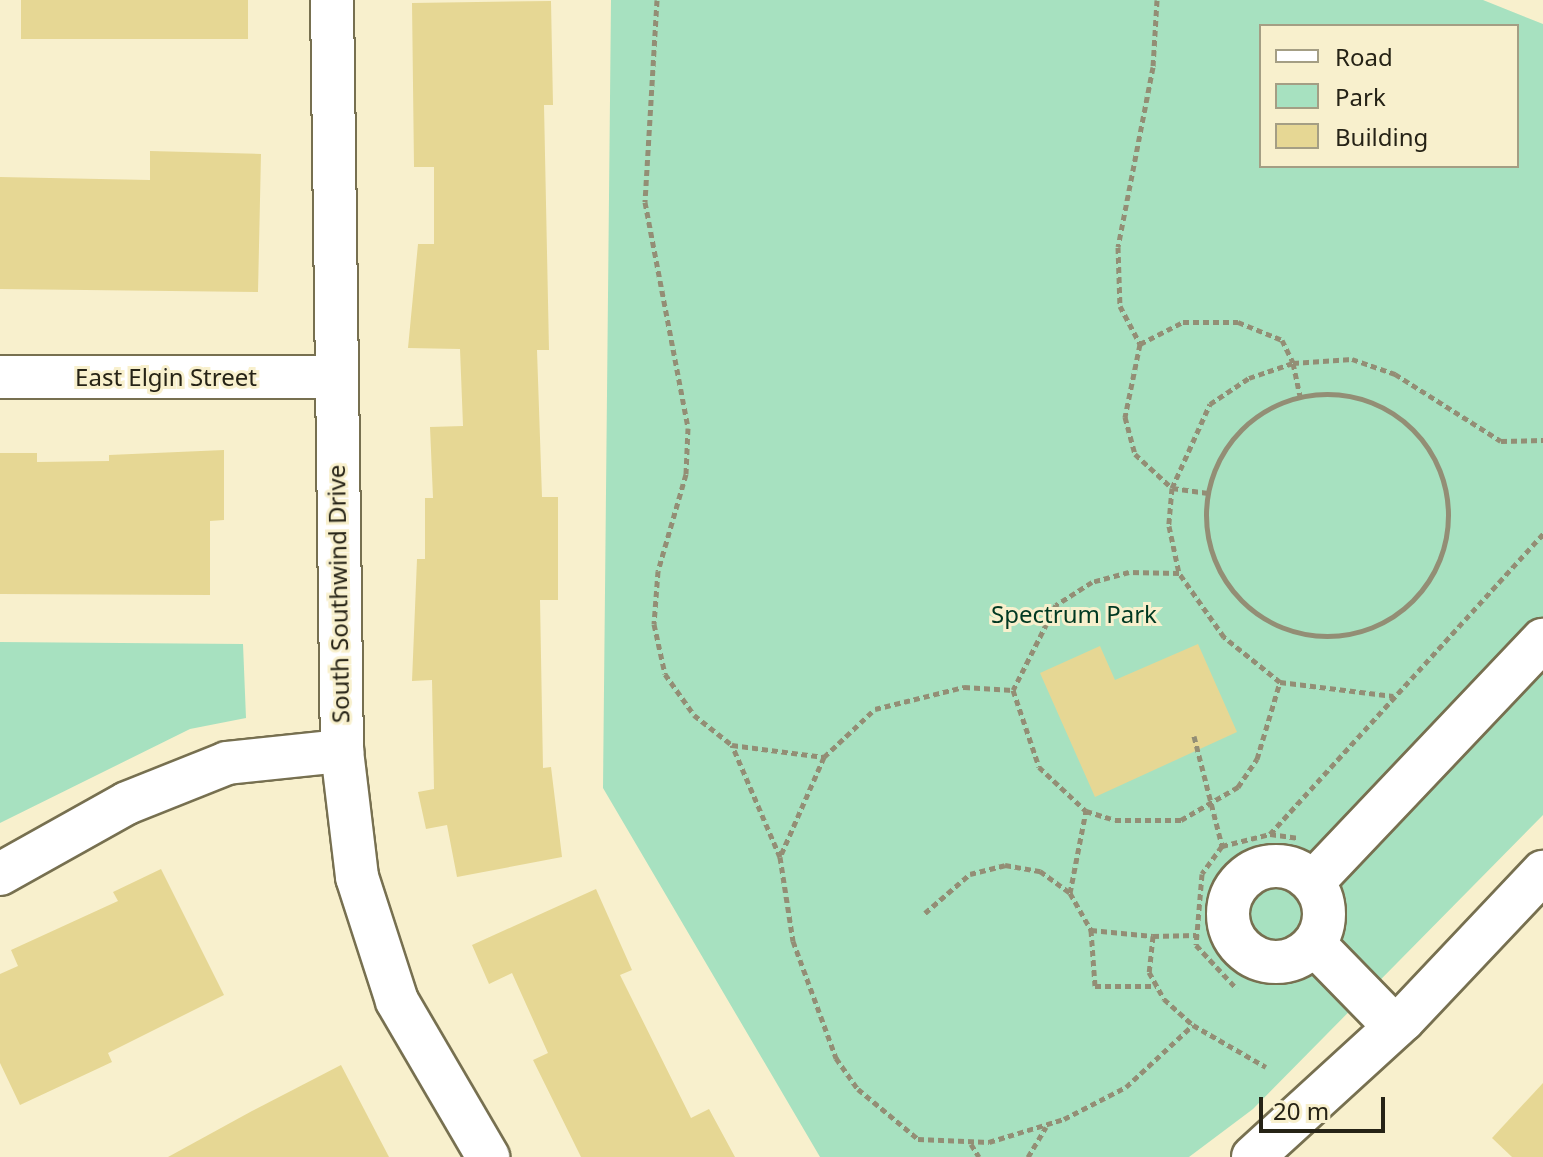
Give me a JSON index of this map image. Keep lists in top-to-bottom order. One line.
{"streets":{"street":["East Elgin Street","South Southwind Drive"]},"crossings":[["East Elgin Street","South Southwind Drive"]],"parks":["Spectrum Park"],"legend":["Road","Park","Building"],"scale_bar":"20 m"}
